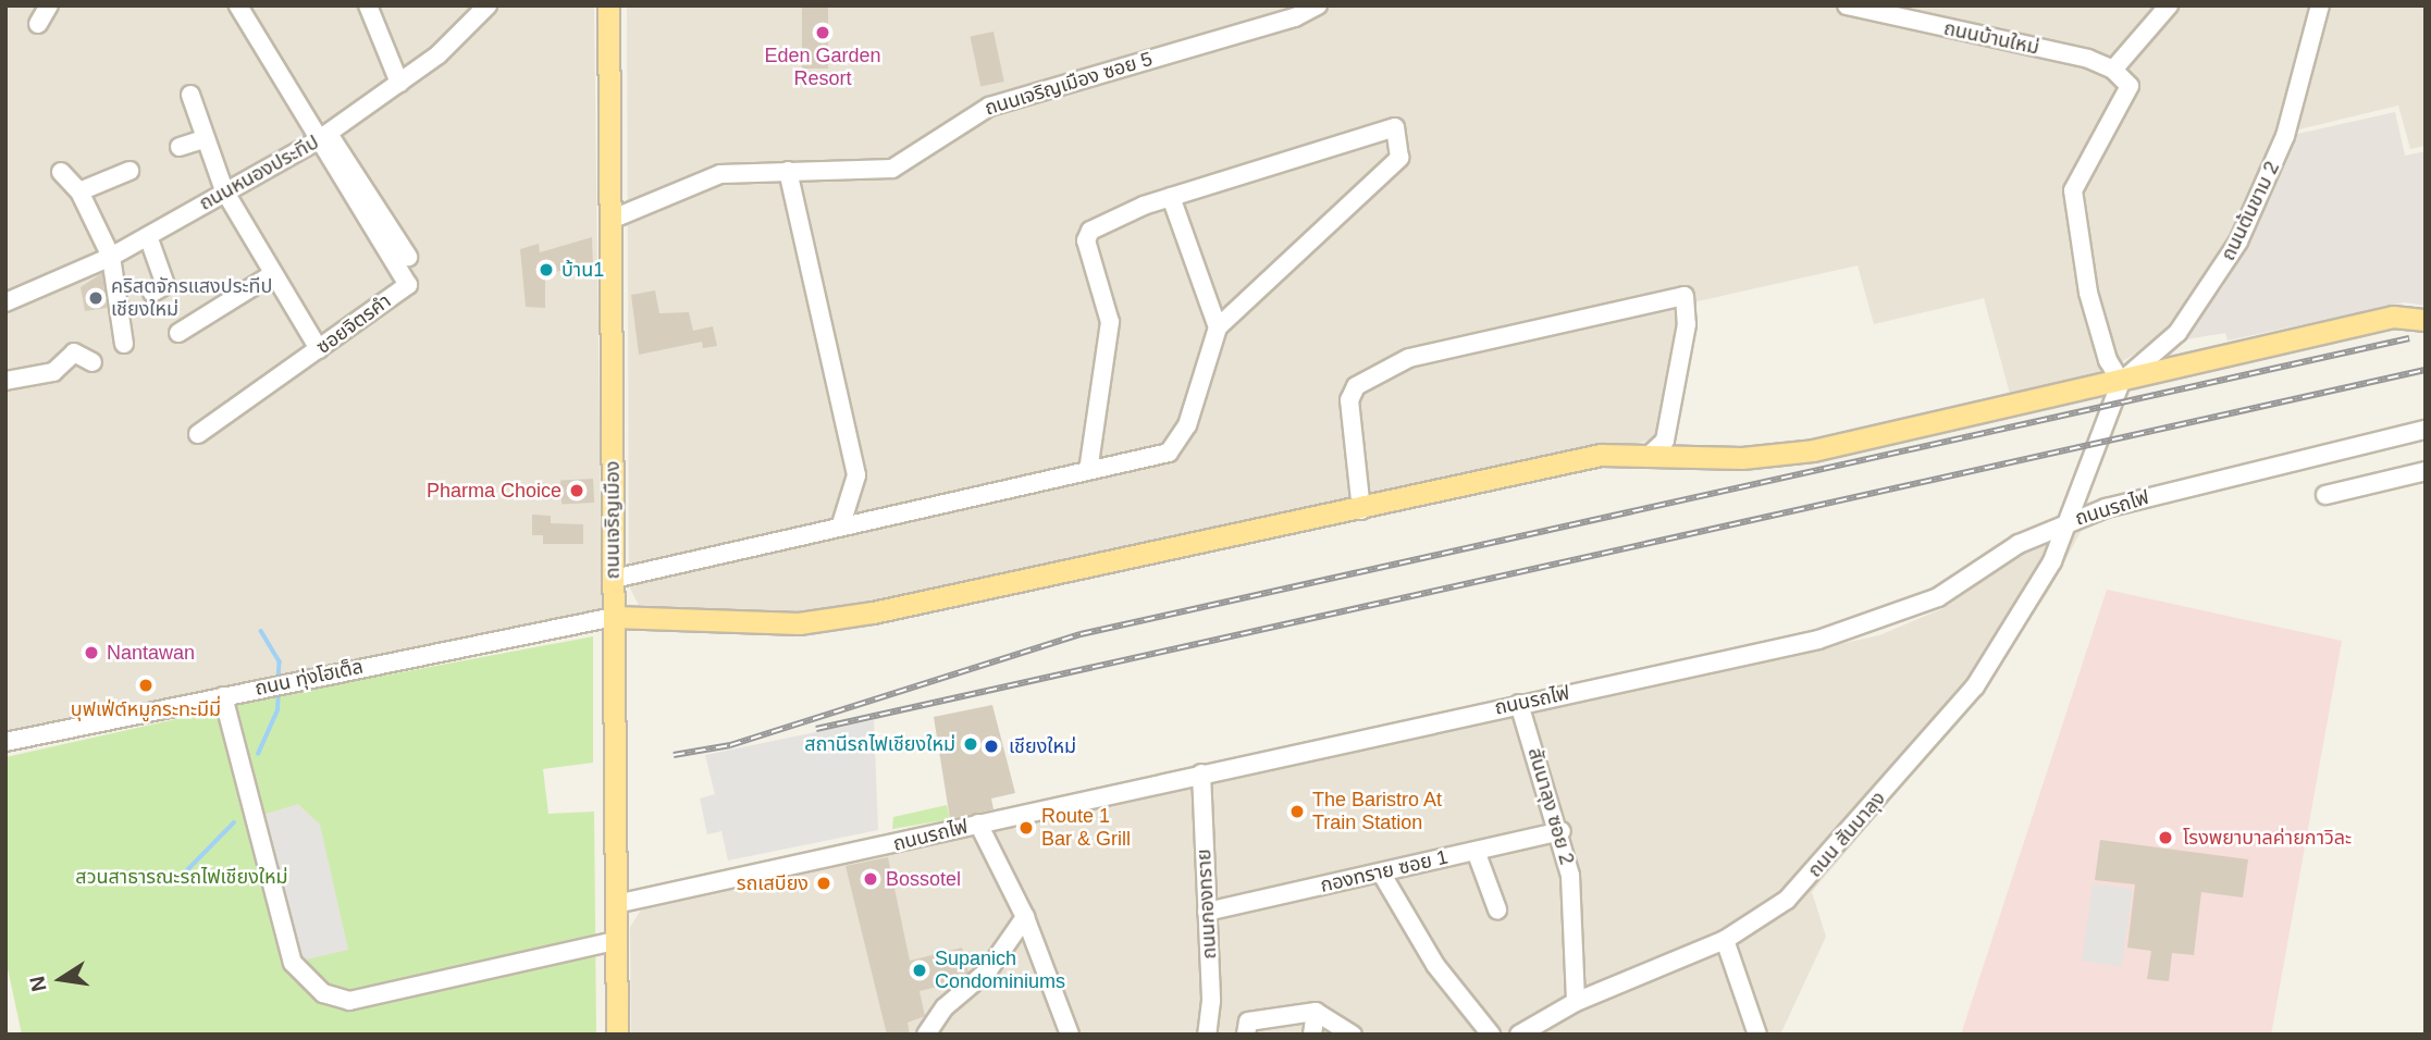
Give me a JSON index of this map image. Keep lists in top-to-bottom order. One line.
{"streets":{"main road":["ถนนเจริญเมือง"],"street":["ถนนบ้านใหม่","ถนนเจริญเมือง ซอย 5","ถนนหนองประทีป","ถนนต้นขาม 2","ซอยจิตรคำ","ถนนรถไฟ","ถนน ทุ่งโฮเต็ล","สันนาลุง ซอย 2","ถนน สันนาลุง","กองทราย ซอย 1","ถนนกองทราย"]},"crossings":[["ถนนบ้านใหม่","ถนนต้นขาม 2"],["ถนนบ้านใหม่","ถนน สันนาลุง"],["ถนนเจริญเมือง ซอย 5","ถนนเจริญเมือง"],["ถนนหนองประทีป","ซอยจิตรคำ"],["ถนนต้นขาม 2","ถนน สันนาลุง"],["ถนนรถไฟ","ถนนเจริญเมือง"],["ถนนรถไฟ","สันนาลุง ซอย 2"],["ถนนรถไฟ","ถนน สันนาลุง"],["ถนนรถไฟ","ถนนกองทราย"],["ถนนเจริญเมือง","ถนน ทุ่งโฮเต็ล"],["สันนาลุง ซอย 2","ถนน สันนาลุง"],["สันนาลุง ซอย 2","กองทราย ซอย 1"],["กองทราย ซอย 1","ถนนกองทราย"]],"parks":["สวนสาธารณะรถไฟเชียงใหม่"],"places":["Eden Garden Resort","บ้าน1","คริสตจักรแสงประทีป เชียงใหม่","Pharma Choice","Nantawan","บุฟเฟ่ต์หมูกระทะมีมี่","สถานีรถไฟเชียงใหม่","เชียงใหม่","The Baristro At Train Station","Route 1 Bar & Grill","โรงพยาบาลค่ายกาวิละ","Bossotel","รถเสบียง","Supanich Condominiums"],"north":"left"}
